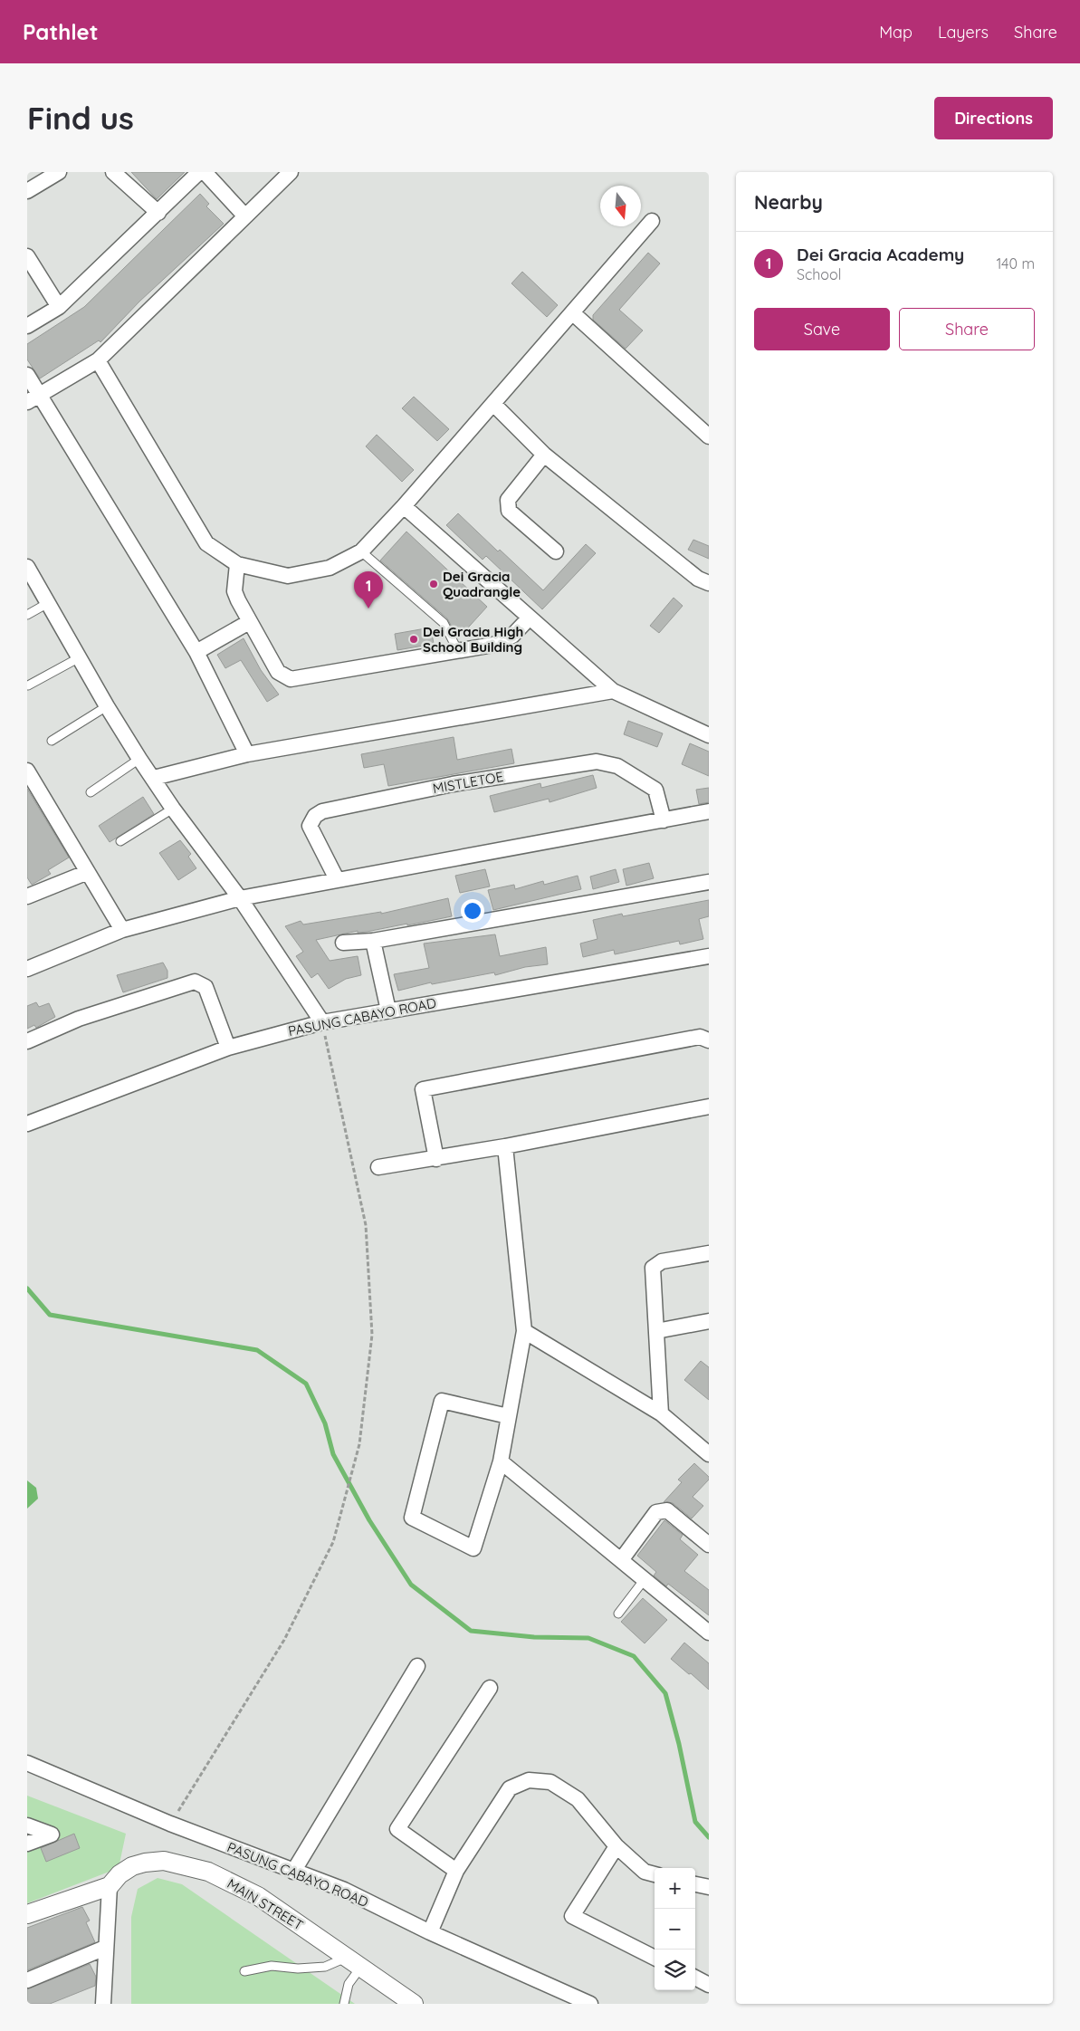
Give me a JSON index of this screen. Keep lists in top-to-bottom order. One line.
{"streets":{"street":["MISTLETOE","PASUNG CABAYO ROAD","MAIN STREET"]},"places":["Dei Gracia Quadrangle","Dei Gracia High School Building"],"north":"bottom","page":{"header":"Pathlet","nav":["Map","Layers","Share"],"buttons":["Directions",["Save","Share"]],"title":"Find us","heading":"Nearby","list":[{"mark":"1","name":"Dei Gracia Academy","note":"School","value":"140 m"}],"pins":"1","map_buttons":["+","−"]}}
